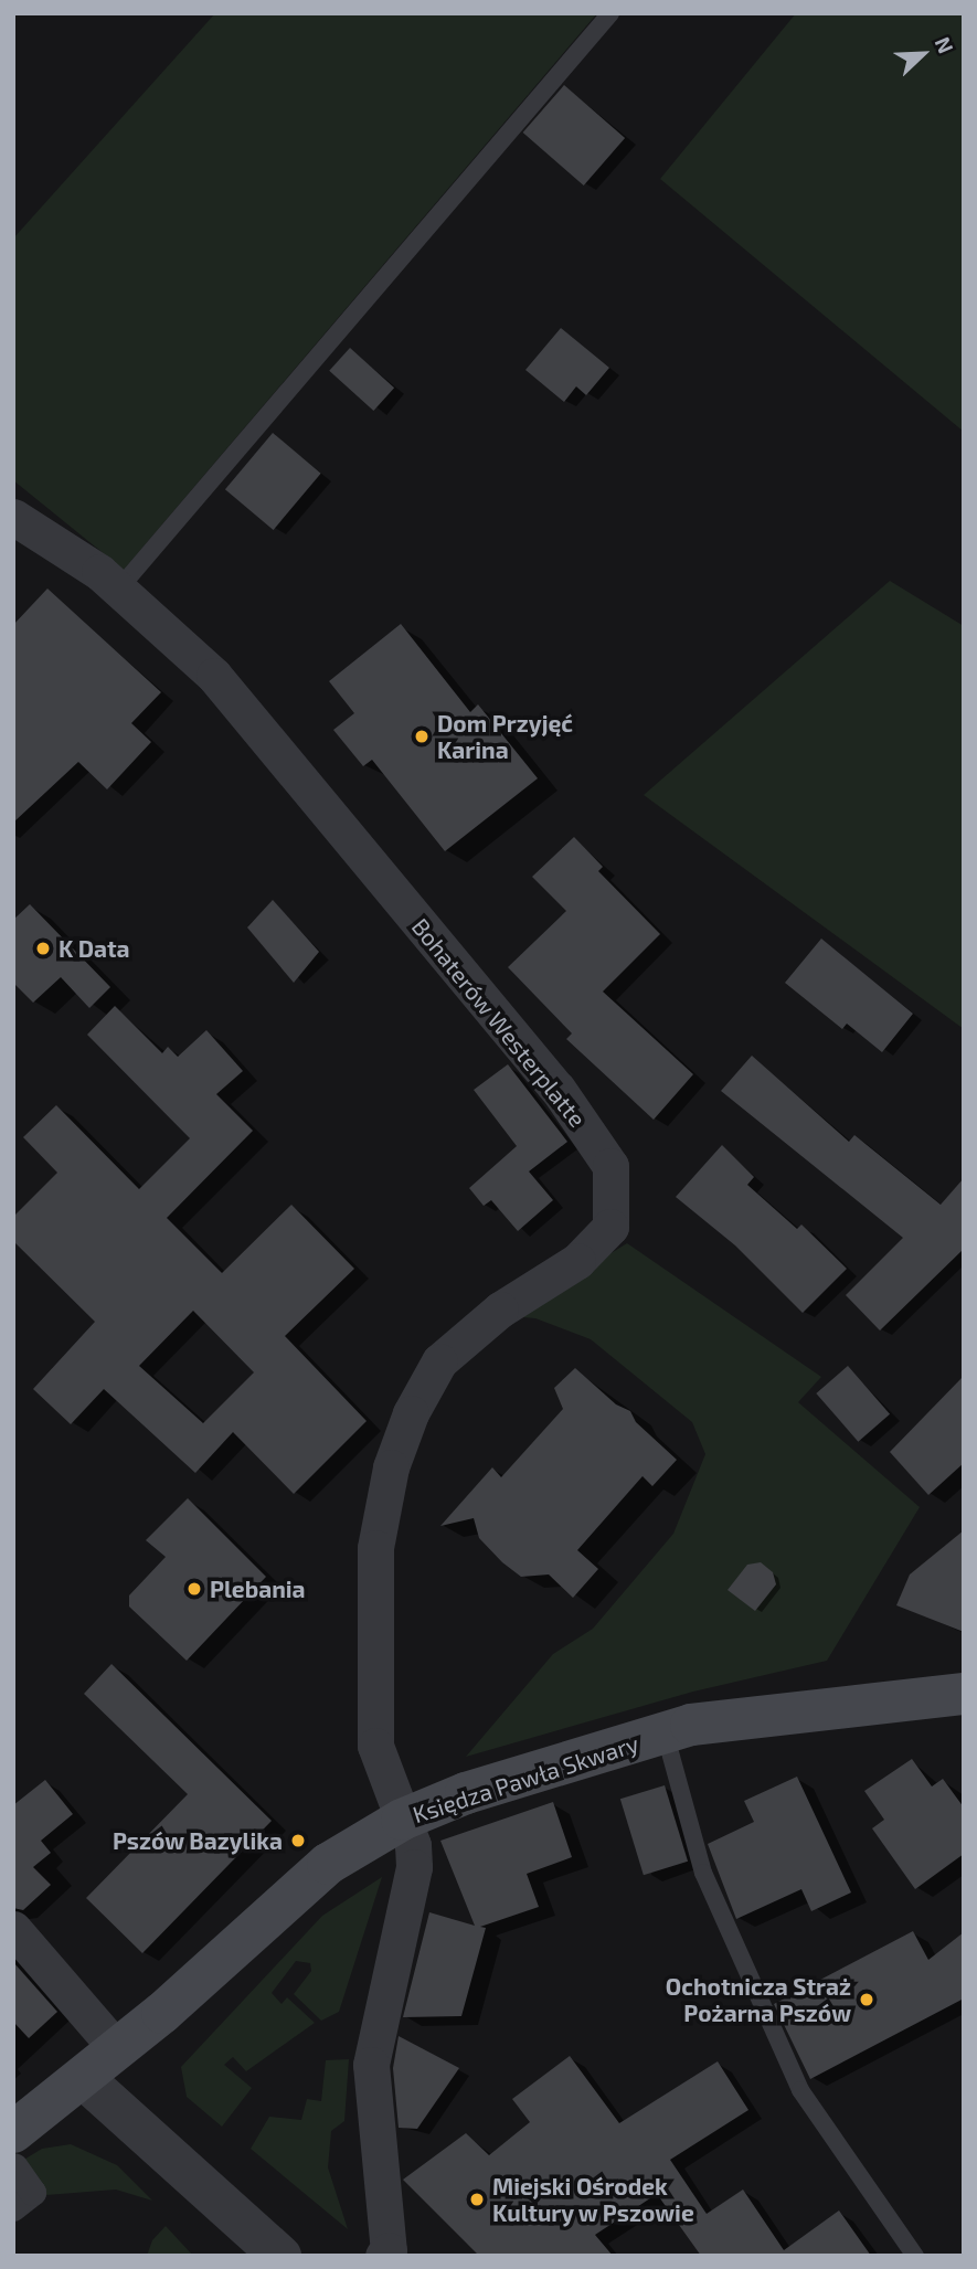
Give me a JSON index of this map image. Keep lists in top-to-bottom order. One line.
{"streets":{"main road":["Księdza Pawła Skwary"],"street":["Bohaterów Westerplatte"]},"crossings":[["Bohaterów Westerplatte","Księdza Pawła Skwary"]],"places":["Dom Przyjęć Karina","K Data","Plebania","Pszów Bazylika","Ochotnicza Straż Pożarna Pszów","Miejski Ośrodek Kultury w Pszowie"],"north":"top right"}
